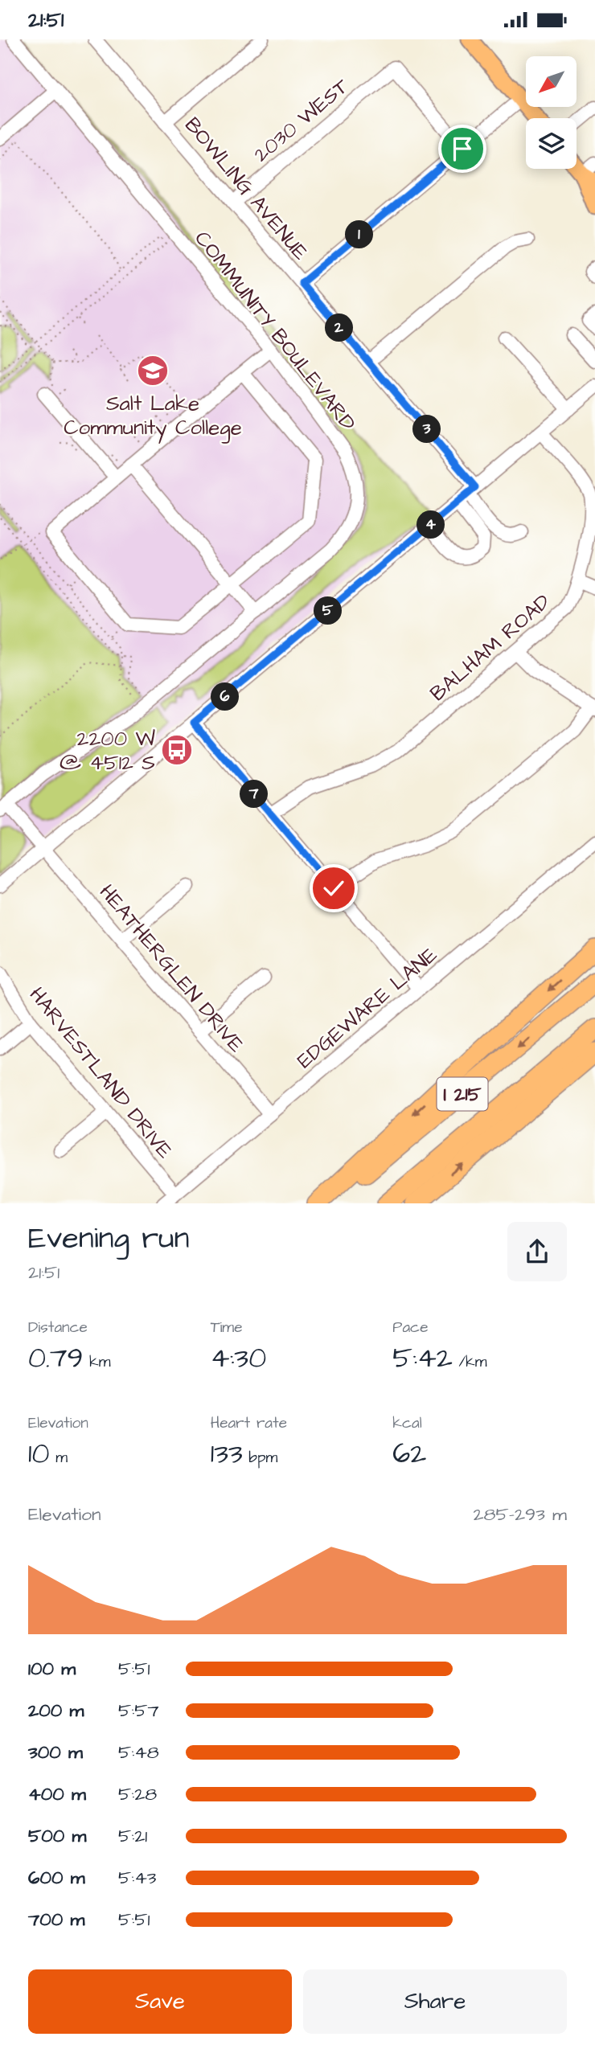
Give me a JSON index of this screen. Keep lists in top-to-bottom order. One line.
{"streets":{"highway":["I 215"],"street":["2030 WEST","BOWLING AVENUE","COMMUNITY BOULEVARD","BALHAM ROAD","HEATHERGLEN DRIVE","EDGEWARE LANE","HARVESTLAND DRIVE"]},"crossings":[["2030 WEST","BOWLING AVENUE"],["COMMUNITY BOULEVARD","HEATHERGLEN DRIVE"],["HEATHERGLEN DRIVE","EDGEWARE LANE"],["EDGEWARE LANE","HARVESTLAND DRIVE"]],"places":{"school or university":["Salt Lake Community College"],"bus stop":["2200 W @ 4512 S"]},"north":"bottom left","page":{"status":"21:51","pins":["1","2","3","4","5","6","7"],"heading":["Evening run","21:51"],"stats":[["Distance","0.79 km"],["Time","4:30"],["Pace","5:42 /km"],["Elevation","10 m"],["Heart rate","133 bpm"],["kcal","62"]],"chart":["Elevation","285–293 m"],"list":[{"name":"100 m","note":"5:51"},{"name":"200 m","note":"5:57"},{"name":"300 m","note":"5:48"},{"name":"400 m","note":"5:28"},{"name":"500 m","note":"5:21"},{"name":"600 m","note":"5:43"},{"name":"700 m","note":"5:51"}],"buttons":["Save","Share"]}}
